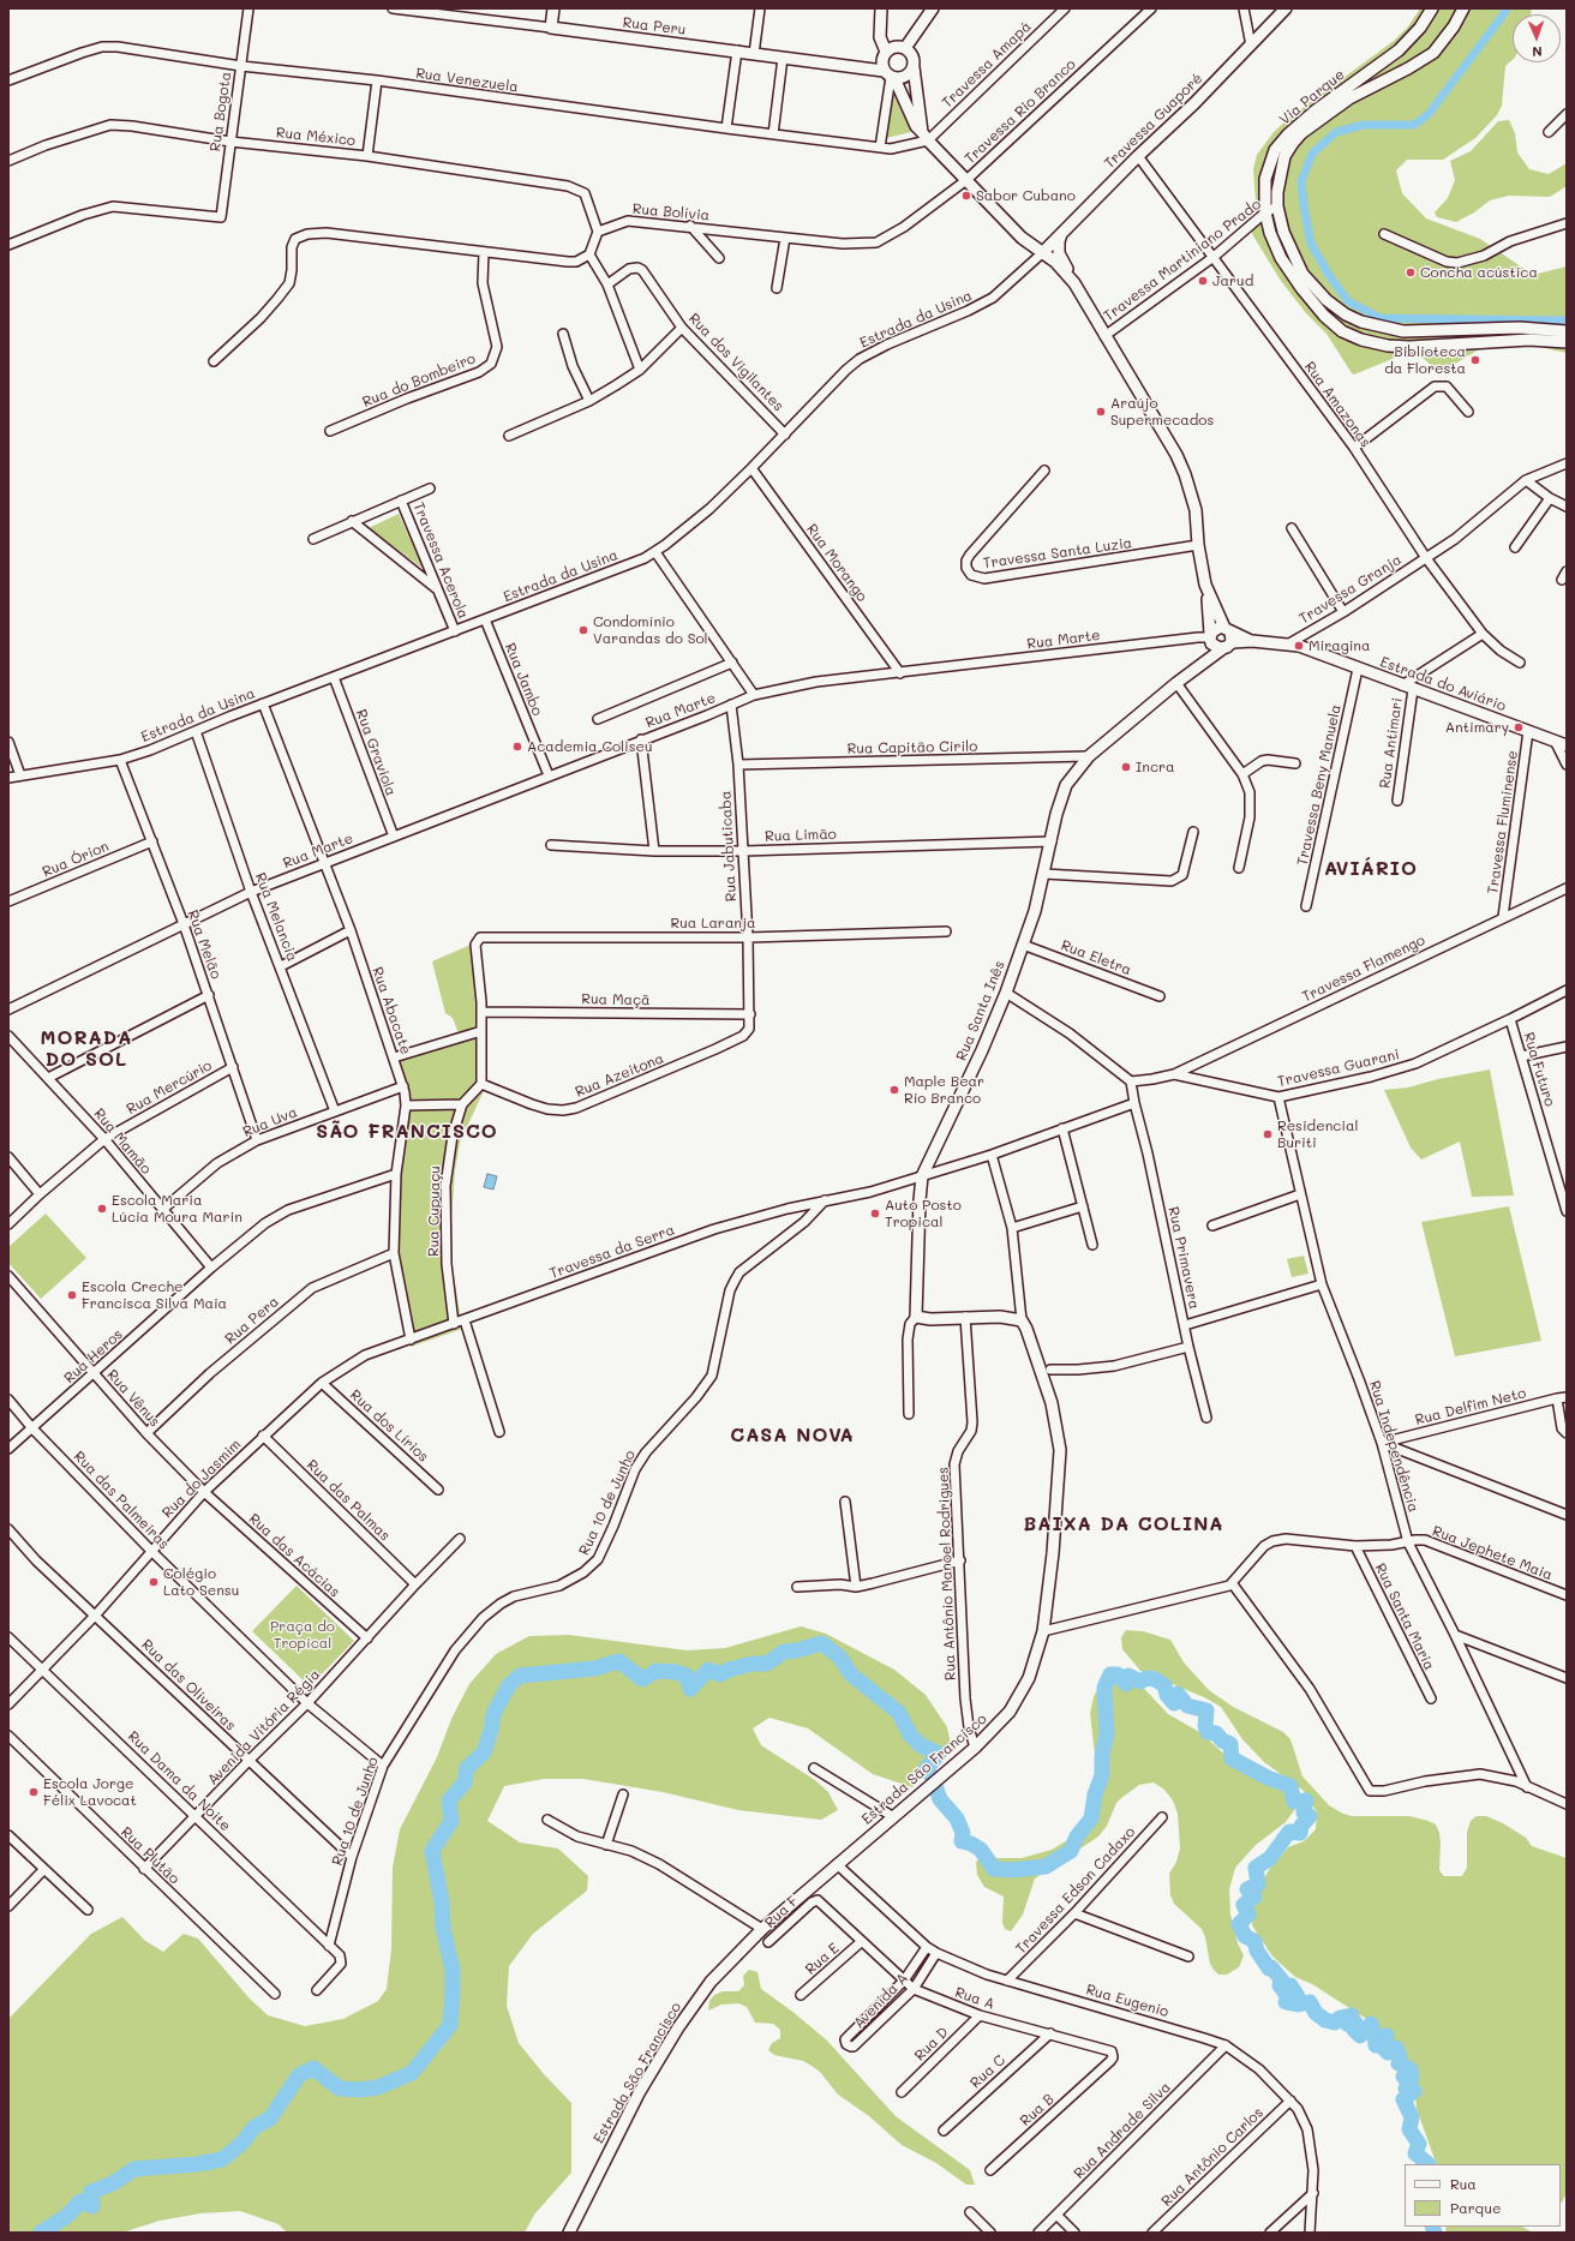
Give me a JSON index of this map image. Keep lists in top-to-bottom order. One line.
{"streets":{"street":["Rua Peru","Travessa Amapá","Rua Venezuela","Via Parque","Rua Bogota","Travessa Rio Branco","Travessa Guaporé","Rua México","Rua Bolívia","Travessa Martiniano Prado","Estrada da Usina","Rua dos Vigilantes","Rua do Bombeiro","Rua Amazonas","Travessa Santa Luzia","Travessa Acerola","Rua Morango","Travessa Granja","Rua Marte","Rua Jambo","Estrada do Aviário","Rua Antimari","Rua Capitão Cirilo","Rua Graviola","Travessa Beny Manuela","Travessa Fluminense","Rua Limão","Rua Jabuticaba","Rua Órion","Rua Melancia","Rua Laranja","Rua Melão","Rua Eletra","Travessa Flamengo","Rua Maçã","Rua Abacate","Rua Santa Inês","Travessa Guarani","Rua Futuro","Rua Azeitona","Rua Mercúrio","Rua Uva","Rua Mamão","Rua Cupuaçu","Travessa da Serra","Rua Primavera","Rua Pera","Rua Heros","Rua Vênus","Rua Delfim Neto","Rua dos Lírios","Rua Independência","Rua do Jasmim","Rua das Palmeiras","Rua das Palmas","Rua 10 de Junho","Rua Jephete Maia","Rua das Acácias","Rua Antônio Manoel Rodrigues","Rua Santa Maria","Rua das Oliveiras","Avenida Vitória Régia","Estrada São Francisco","Rua Dama da Noite","Rua Plutão","Travessa Edson Cadaxo","Rua F","Rua E","Rua A","Avenida A","Rua Eugenio","Rua D","Rua C","Rua B","Rua Andrade Silva","Rua Antônio Carlos"]},"crossings":[["Travessa Amapá","Rua Venezuela"],["Rua Venezuela","Rua Bogota"],["Via Parque","Travessa Martiniano Prado"],["Rua Bogota","Rua México"],["Travessa Rio Branco","Rua Bolívia"],["Travessa Guaporé","Estrada da Usina"],["Travessa Guaporé","Rua Amazonas"],["Rua México","Rua Bolívia"],["Travessa Martiniano Prado","Rua Amazonas"],["Estrada da Usina","Rua dos Vigilantes"],["Estrada da Usina","Travessa Acerola"],["Estrada da Usina","Rua Morango"],["Estrada da Usina","Rua Jambo"],["Estrada da Usina","Rua Graviola"],["Estrada da Usina","Rua Melancia"],["Estrada da Usina","Rua Melão"],["Estrada da Usina","Rua Abacate"],["Rua Amazonas","Travessa Granja"],["Rua Amazonas","Rua Antimari"],["Rua Morango","Rua Marte"],["Travessa Granja","Estrada do Aviário"],["Rua Marte","Rua Jambo"],["Rua Marte","Estrada do Aviário"],["Rua Marte","Rua Graviola"],["Rua Marte","Rua Jabuticaba"],["Rua Marte","Rua Melancia"],["Rua Marte","Rua Melão"],["Rua Marte","Rua Abacate"],["Rua Marte","Rua Santa Inês"],["Estrada do Aviário","Rua Antimari"],["Estrada do Aviário","Travessa Beny Manuela"],["Estrada do Aviário","Travessa Fluminense"],["Estrada do Aviário","Rua Santa Inês"],["Rua Capitão Cirilo","Rua Jabuticaba"],["Rua Capitão Cirilo","Rua Santa Inês"],["Travessa Fluminense","Travessa Flamengo"],["Rua Limão","Rua Jabuticaba"],["Rua Limão","Rua Santa Inês"],["Rua Jabuticaba","Rua Laranja"],["Rua Jabuticaba","Rua Maçã"],["Rua Jabuticaba","Rua Azeitona"],["Rua Órion","Rua Melão"],["Rua Melancia","Rua Uva"],["Rua Laranja","Rua Maçã"],["Rua Melão","Rua Mercúrio"],["Rua Melão","Rua Uva"],["Rua Eletra","Rua Santa Inês"],["Travessa Flamengo","Travessa Guarani"],["Rua Maçã","Rua Azeitona"],["Rua Abacate","Rua Uva"],["Rua Abacate","Travessa da Serra"],["Rua Abacate","Rua Pera"],["Rua Abacate","Rua Heros"],["Rua Santa Inês","Travessa da Serra"],["Travessa Guarani","Rua Futuro"],["Travessa Guarani","Rua Independência"],["Rua Azeitona","Rua Cupuaçu"],["Rua Mercúrio","Rua Mamão"],["Rua Uva","Rua Mamão"],["Rua Mamão","Rua Heros"],["Rua Cupuaçu","Travessa da Serra"],["Travessa da Serra","Rua dos Lírios"],["Travessa da Serra","Rua do Jasmim"],["Travessa da Serra","Rua 10 de Junho"],["Rua Pera","Rua Vênus"],["Rua Heros","Rua Vênus"],["Rua Heros","Rua das Palmeiras"],["Rua Vênus","Rua do Jasmim"],["Rua Vênus","Rua das Acácias"],["Rua Delfim Neto","Rua Independência"],["Rua dos Lírios","Rua do Jasmim"],["Rua Independência","Rua Jephete Maia"],["Rua do Jasmim","Rua das Palmeiras"],["Rua do Jasmim","Rua das Palmas"],["Rua do Jasmim","Rua das Acácias"],["Rua do Jasmim","Rua das Oliveiras"],["Rua do Jasmim","Rua Dama da Noite"],["Rua das Palmeiras","Rua 10 de Junho"],["Rua das Palmeiras","Avenida Vitória Régia"],["Rua das Palmas","Avenida Vitória Régia"],["Rua 10 de Junho","Rua das Oliveiras"],["Rua 10 de Junho","Rua Dama da Noite"],["Rua Jephete Maia","Rua Santa Maria"],["Rua das Acácias","Avenida Vitória Régia"],["Rua Antônio Manoel Rodrigues","Estrada São Francisco"],["Rua das Oliveiras","Avenida Vitória Régia"],["Avenida Vitória Régia","Rua Dama da Noite"],["Avenida Vitória Régia","Rua Plutão"],["Estrada São Francisco","Rua Eugenio"],["Travessa Edson Cadaxo","Rua Eugenio"],["Rua F","Rua A"],["Rua E","Rua A"],["Rua A","Avenida A"],["Rua A","Rua D"],["Rua A","Rua C"],["Rua A","Rua B"],["Avenida A","Rua Eugenio"],["Rua Eugenio","Rua Andrade Silva"],["Rua Eugenio","Rua Antônio Carlos"]],"districts":["AVIÁRIO","MORADA DO SOL","SÃO FRANCISCO","CASA NOVA","BAIXA DA COLINA"],"parks":["Praça do Tropical"],"places":["Sabor Cubano","Concha acústica","Jarud","Biblioteca da Floresta","Araújo Supermecados","Condomínio Varandas do Sol","Miragina","Antimary","Academia Coliseu","Incra","Maple Bear Rio Branco","Residencial Buriti","Escola Maria Lúcia Moura Marin","Auto Posto Tropical","Escola Creche Francisca Silva Maia","Colégio Lato Sensu","Escola Jorge Félix Lavocat"],"legend":["Rua","Parque"],"north":"bottom"}
